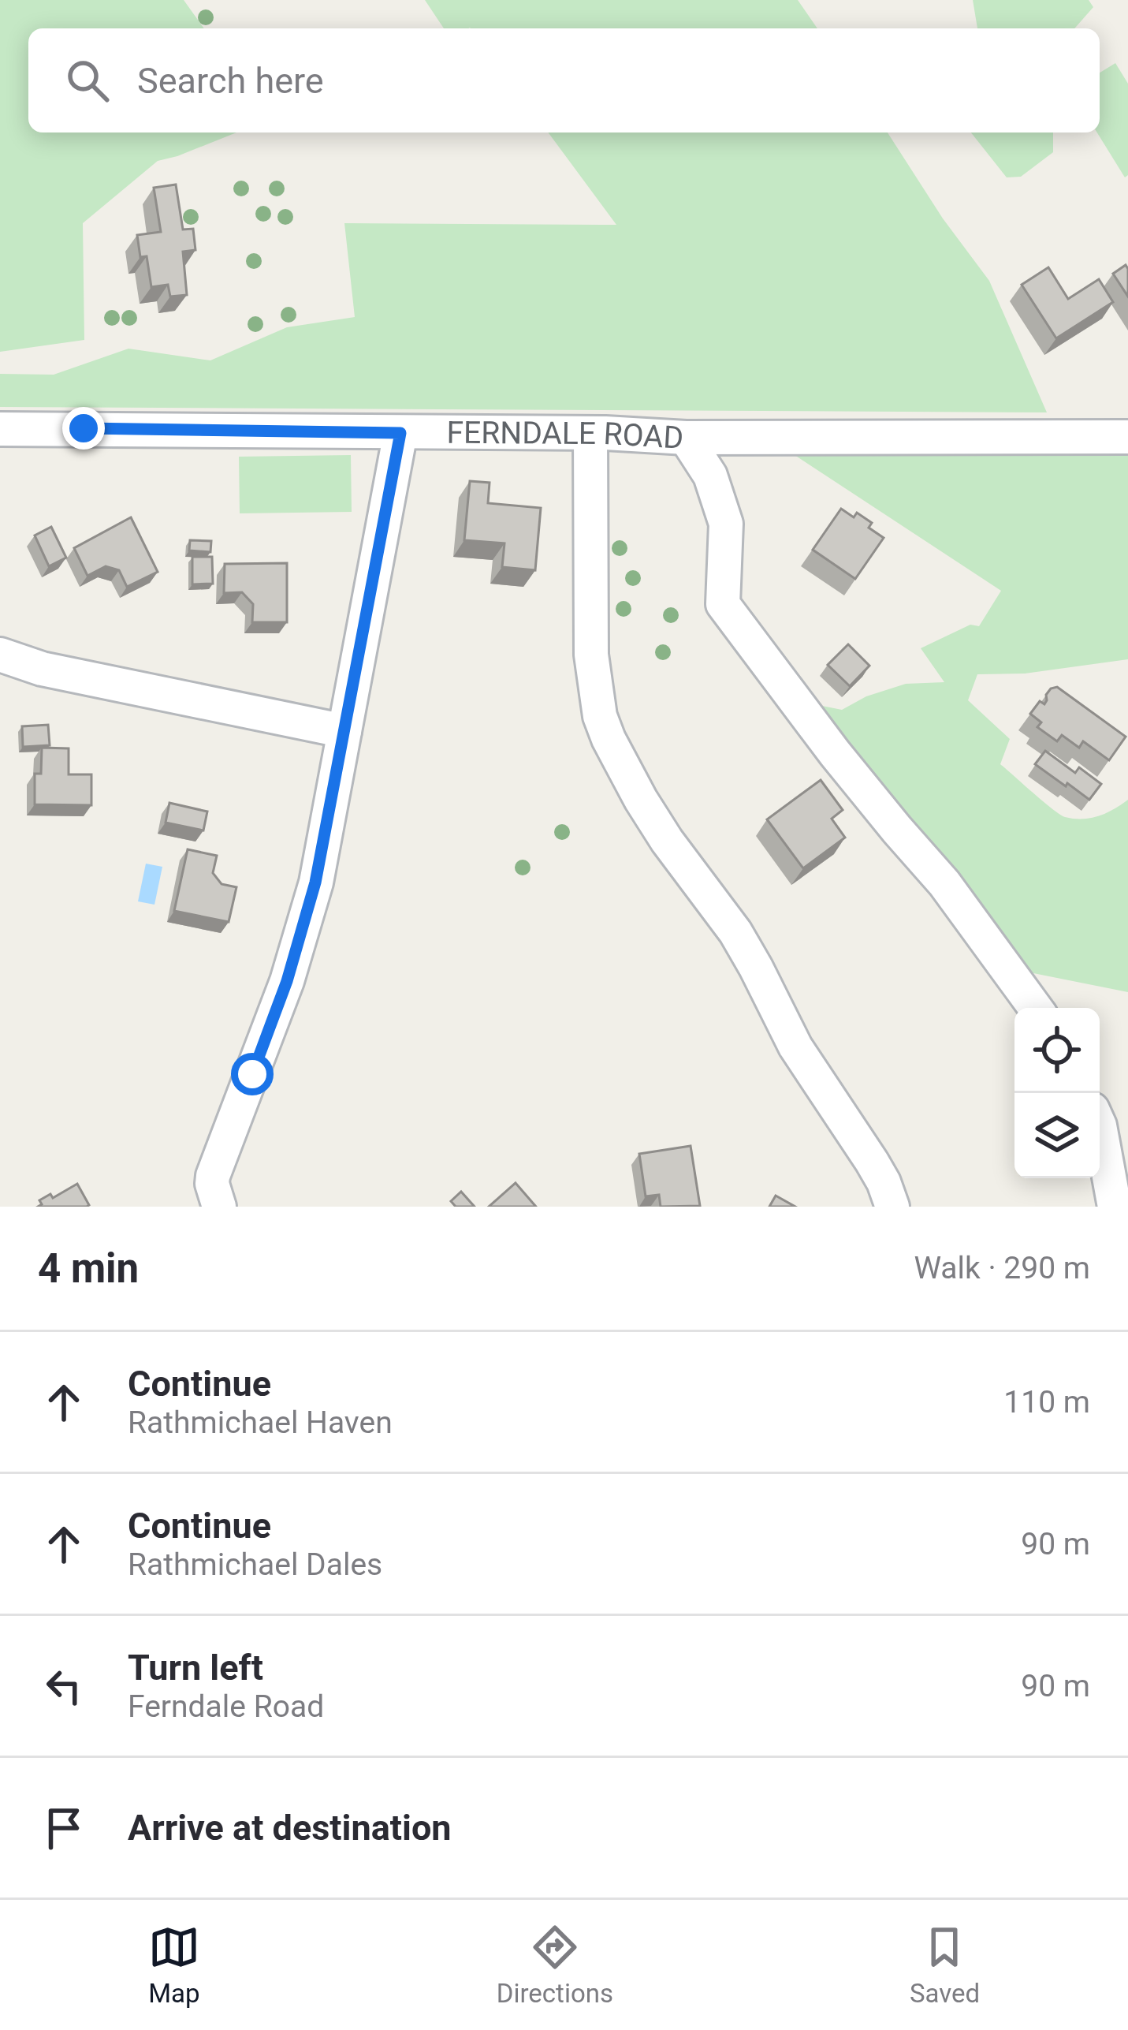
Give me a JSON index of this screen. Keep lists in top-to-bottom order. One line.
{"streets":{"street":["FERNDALE ROAD"]},"page":{"search":"Search here","heading":["4 min","Walk · 290 m"],"list":[["Continue","Rathmichael Haven","110 m"],["Continue","Rathmichael Dales","90 m"],["Turn left","Ferndale Road","90 m"],"Arrive at destination"],"nav":["Map","Directions","Saved"]}}
